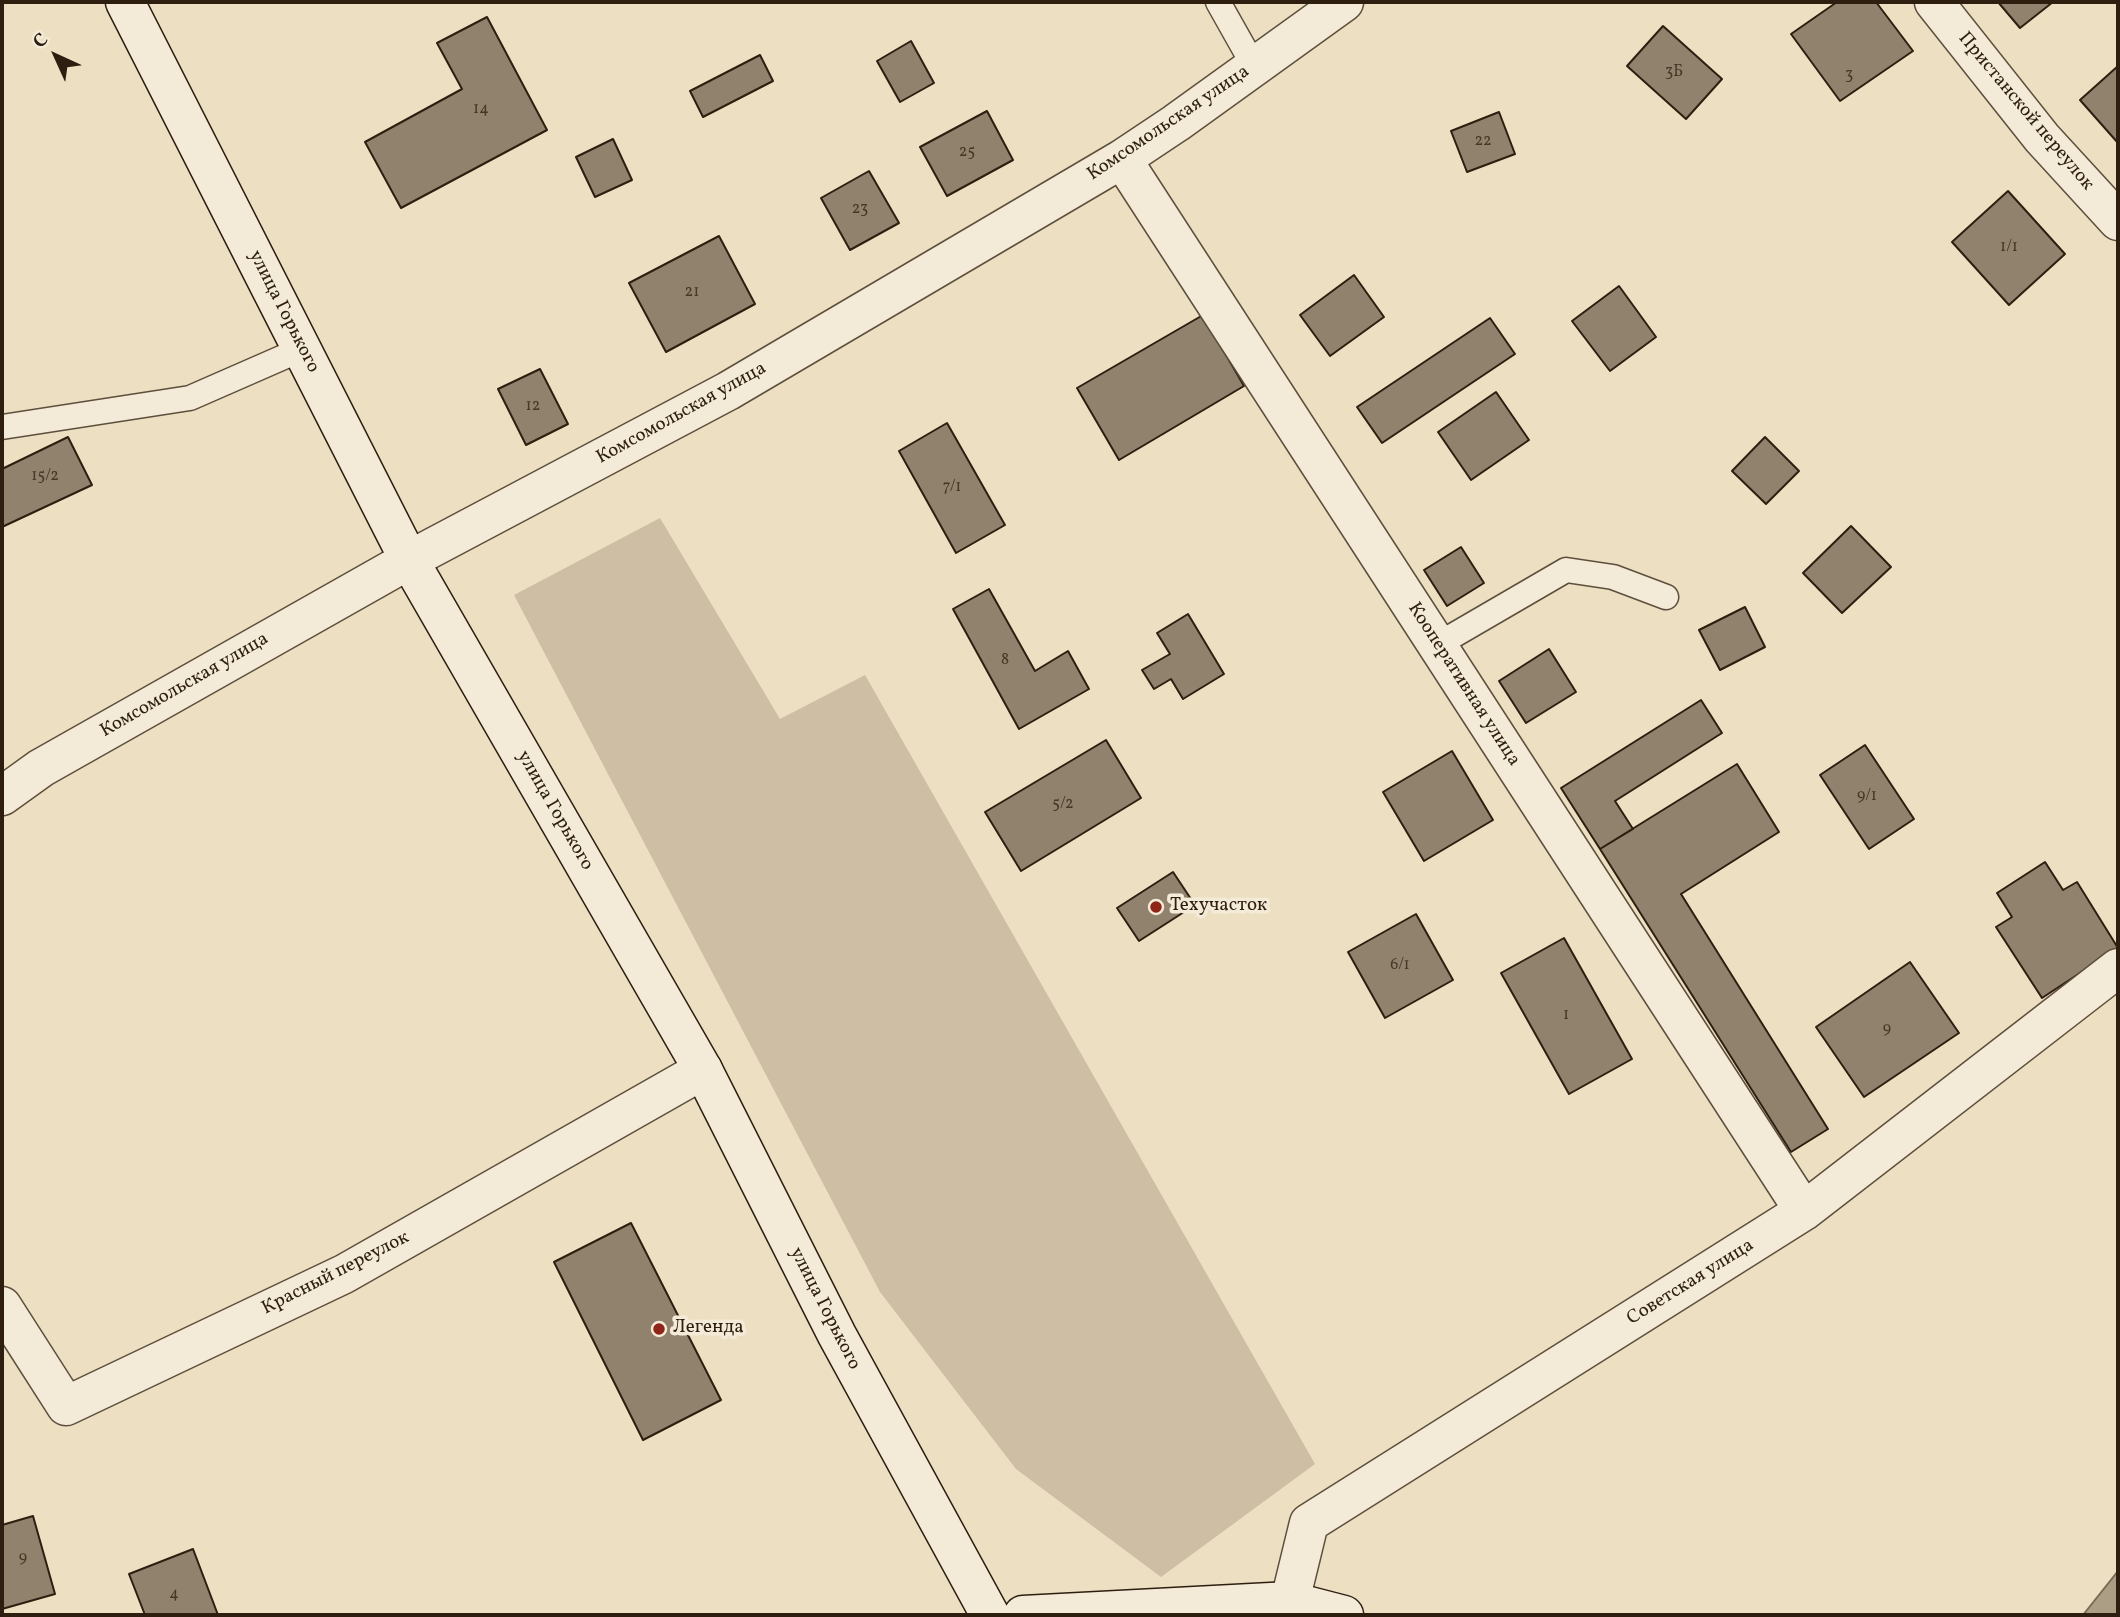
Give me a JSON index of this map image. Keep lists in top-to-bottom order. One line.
{"streets":{"street":["Пристанской переулок","Комсомольская улица","улица Горького","Кооперативная улица","Красный переулок","Советская улица"]},"crossings":[["Комсомольская улица","улица Горького"],["Комсомольская улица","Кооперативная улица"],["улица Горького","Красный переулок"],["Кооперативная улица","Советская улица"]],"places":["Техучасток","Легенда"],"house_numbers":["3Б","3","14","22","25","23","1/1","21","12","15/2","7/1","8","9/1","5/2","6/1","1","9","9","4"],"north":"top left"}
